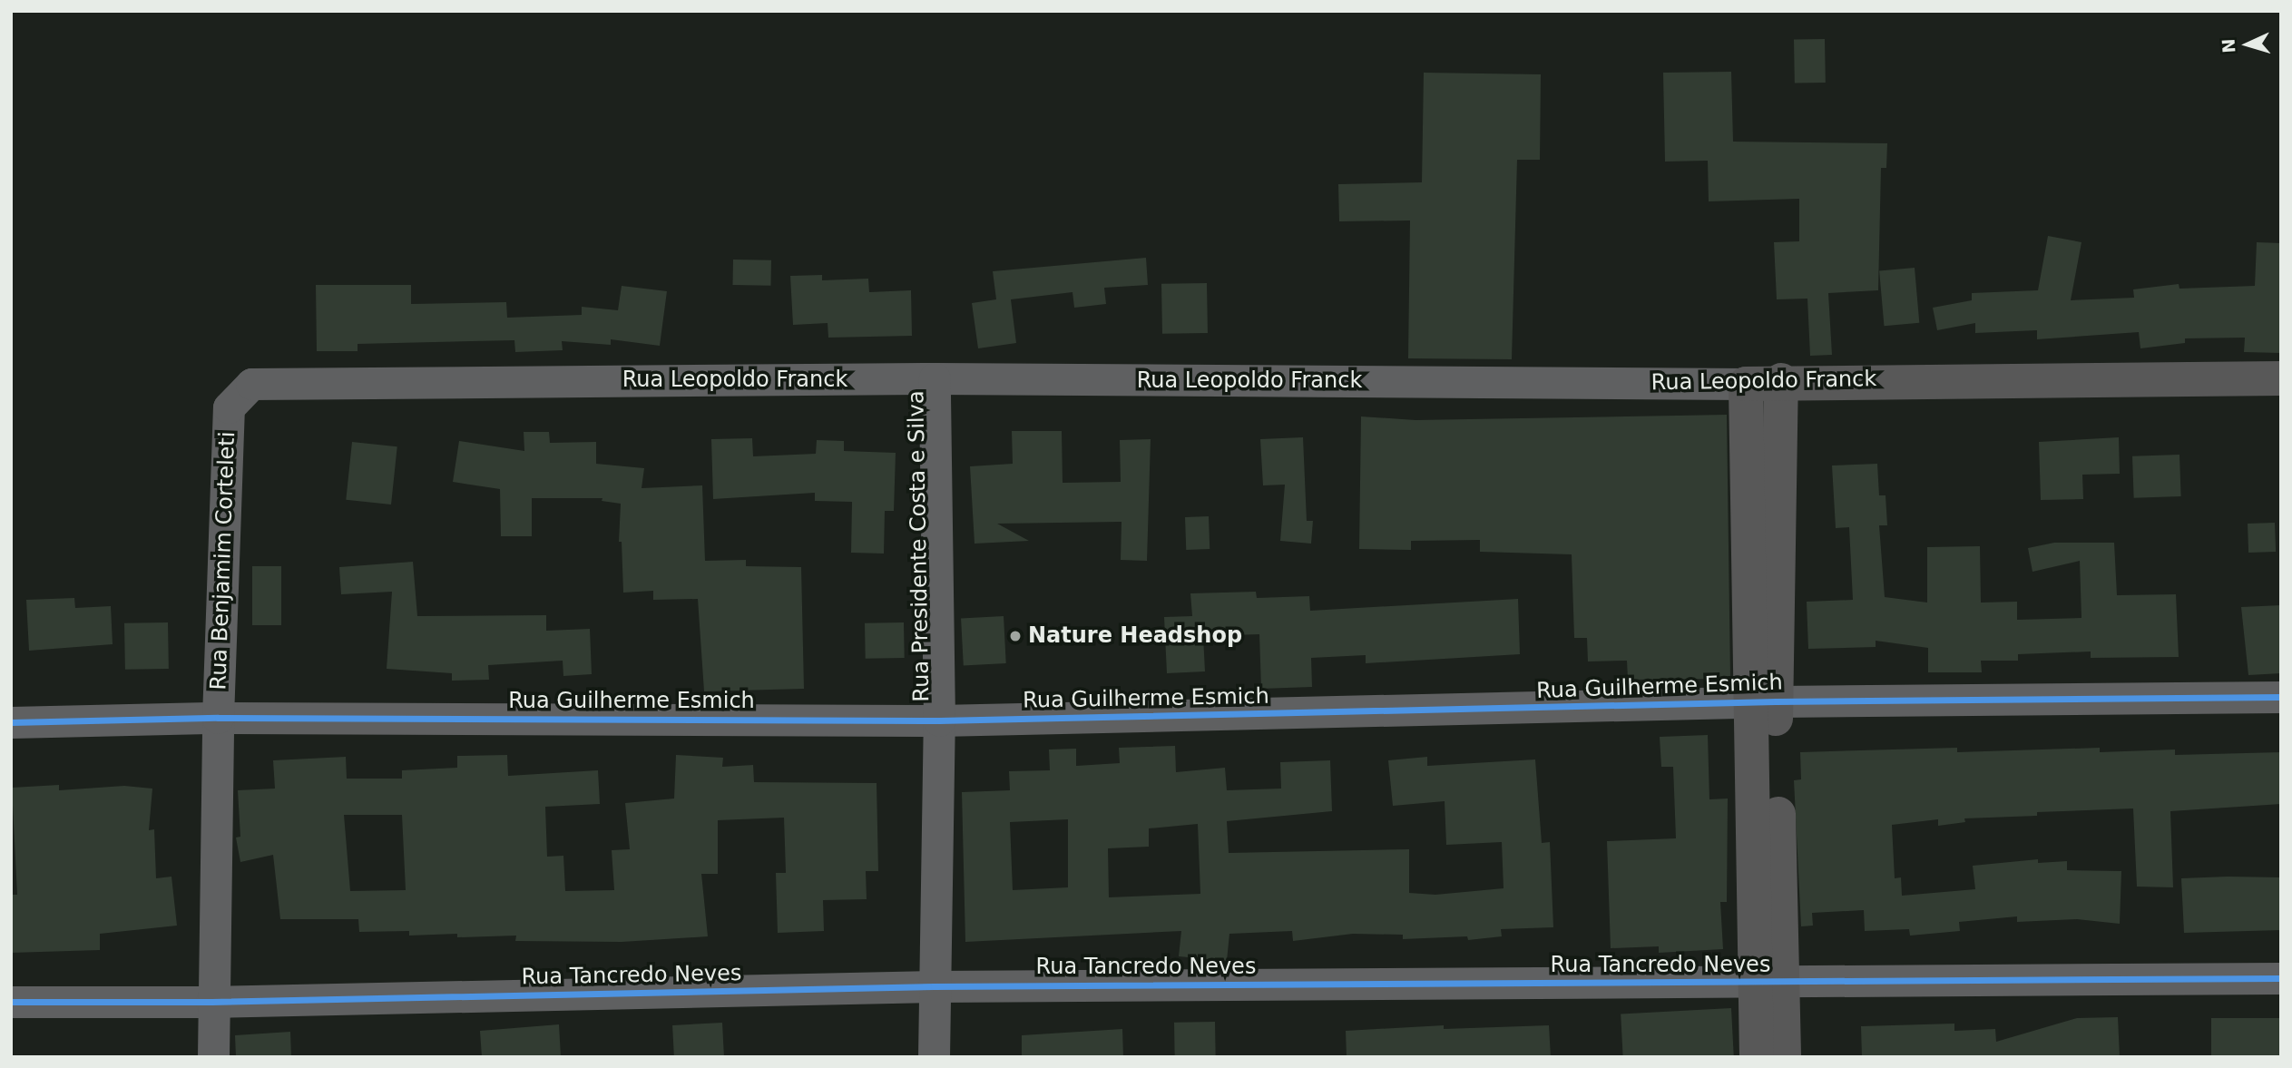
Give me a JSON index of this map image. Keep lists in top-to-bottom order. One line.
{"streets":{"main road":["Rua Leopoldo Franck"],"street":["Rua Presidente Costa e Silva","Rua Benjamim Corteleti","Rua Guilherme Esmich","Rua Tancredo Neves"]},"crossings":[["Rua Leopoldo Franck","Rua Presidente Costa e Silva"],["Rua Leopoldo Franck","Rua Benjamim Corteleti"],["Rua Presidente Costa e Silva","Rua Guilherme Esmich"],["Rua Presidente Costa e Silva","Rua Tancredo Neves"],["Rua Benjamim Corteleti","Rua Guilherme Esmich"],["Rua Benjamim Corteleti","Rua Tancredo Neves"]],"places":["Nature Headshop"],"north":"left"}
